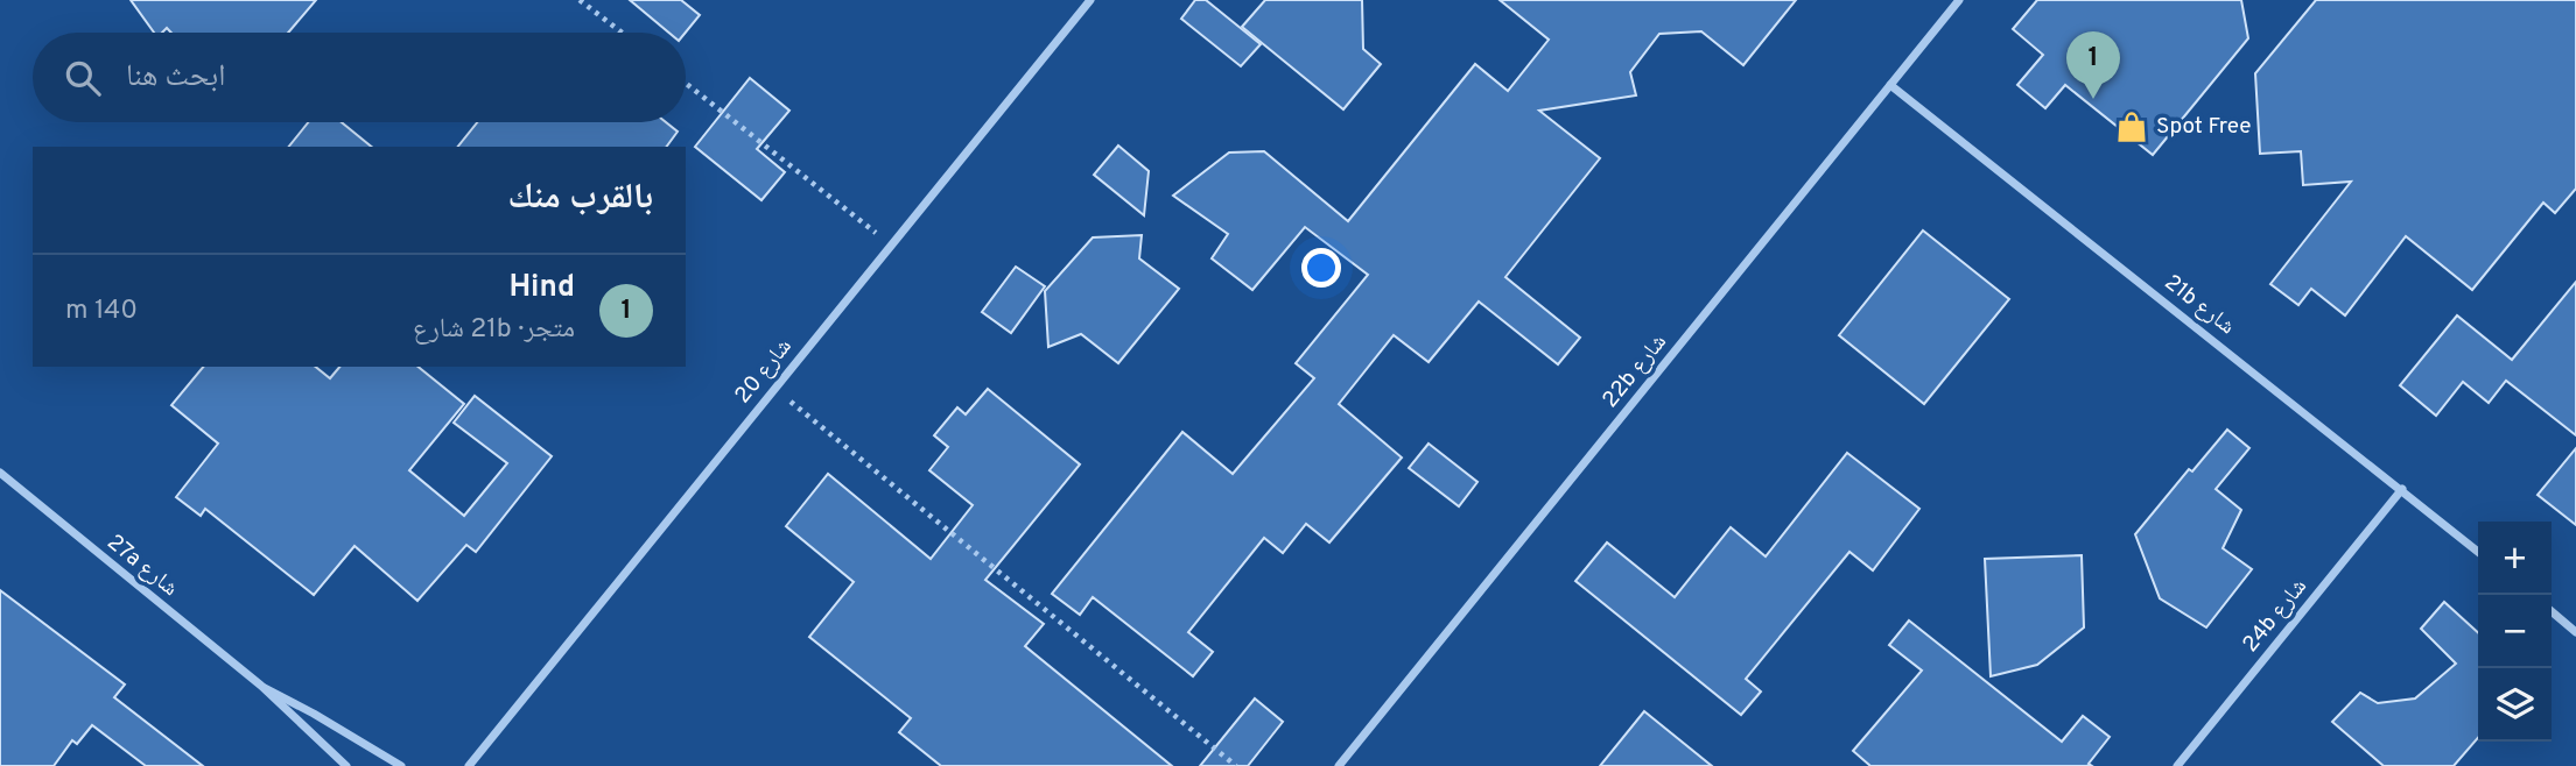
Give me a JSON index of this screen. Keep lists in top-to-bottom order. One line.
{"streets":{"street":["21b شارع","شارع 20","22b شارع","27a شارع","24b شارع"]},"crossings":[["21b شارع","22b شارع"],["21b شارع","24b شارع"]],"places":{"shop":["Spot Free"]},"page":{"pins":"1","search":"ابحث هنا","heading":"بالقرب منك","list":[{"mark":"1","name":"Hind","note":"متجر · 21b شارع","value":"140 m"}],"map_buttons":["+","−"]}}
